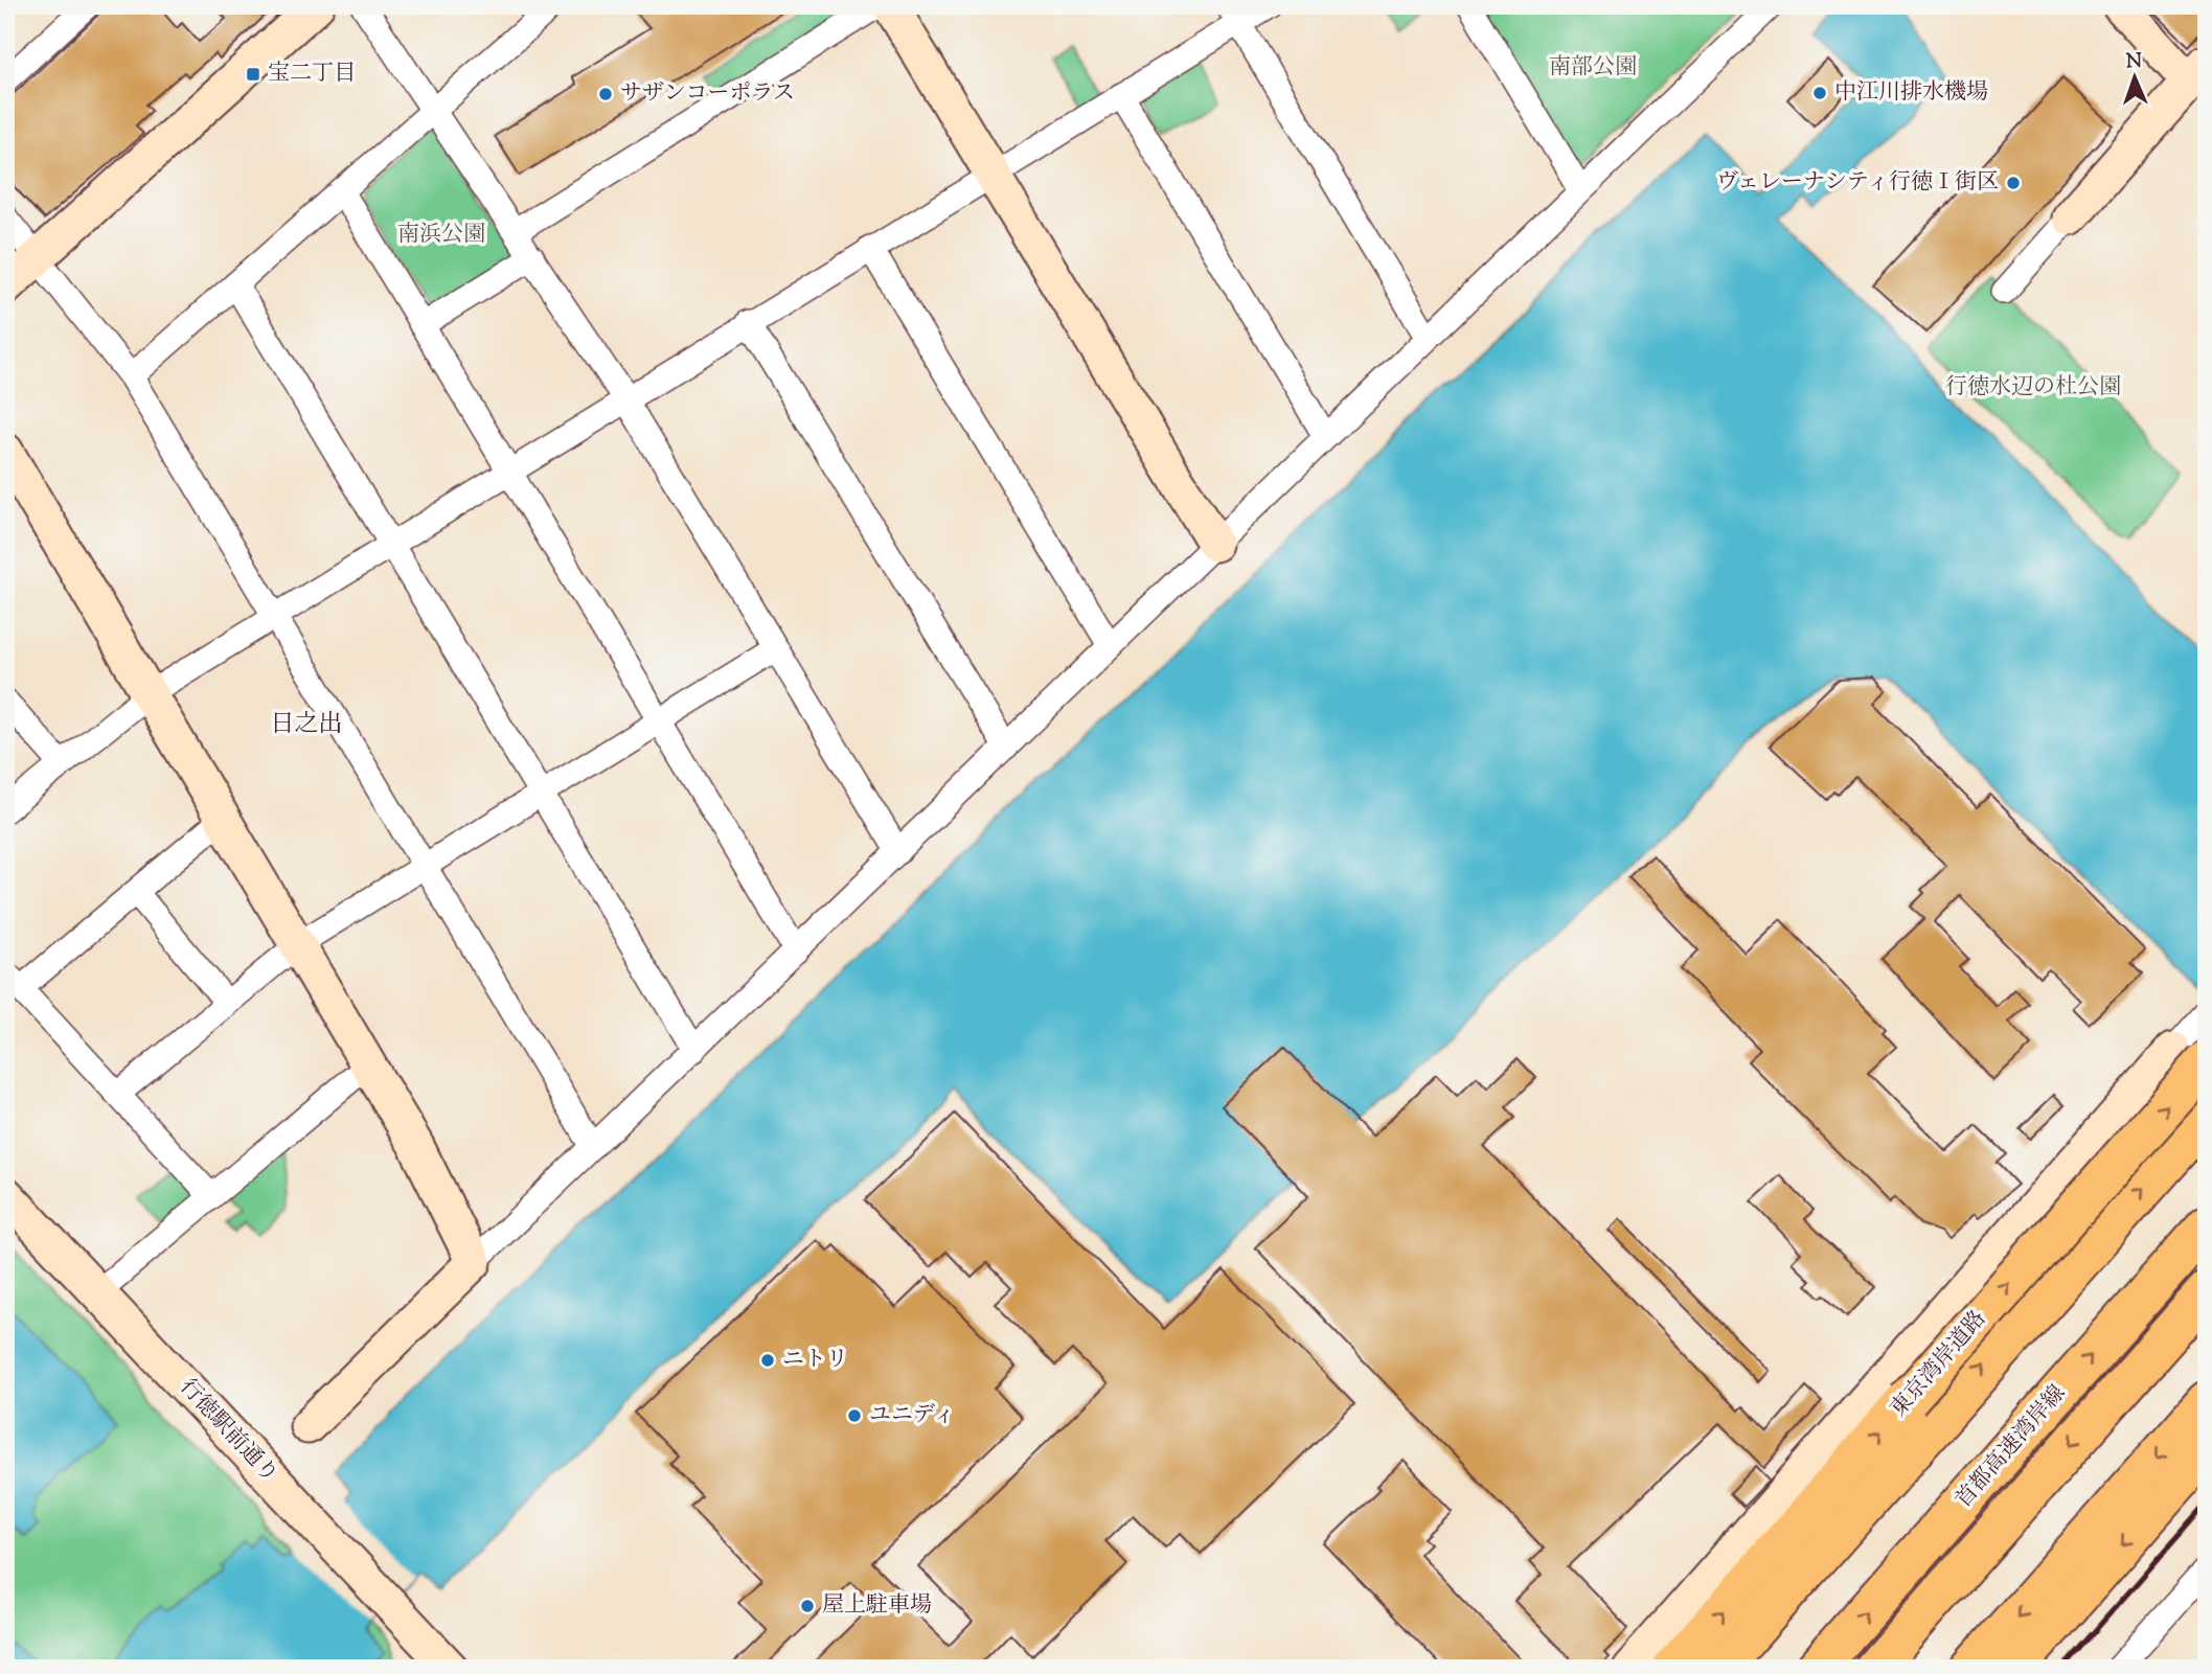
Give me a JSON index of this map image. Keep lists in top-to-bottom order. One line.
{"streets":{"highway":["東京湾岸道路","首都高速湾岸線"],"street":["行徳駅前通り"]},"districts":["日之出"],"parks":["南部公園","南浜公園","行徳水辺の杜公園"],"places":{"transit":["宝二丁目"],"other":["中江川排水機場","サザンコーポラス","ヴェレーナシティ行徳Ⅰ街区","ニトリ","ユニディ","屋上駐車場"]},"north":"top"}
